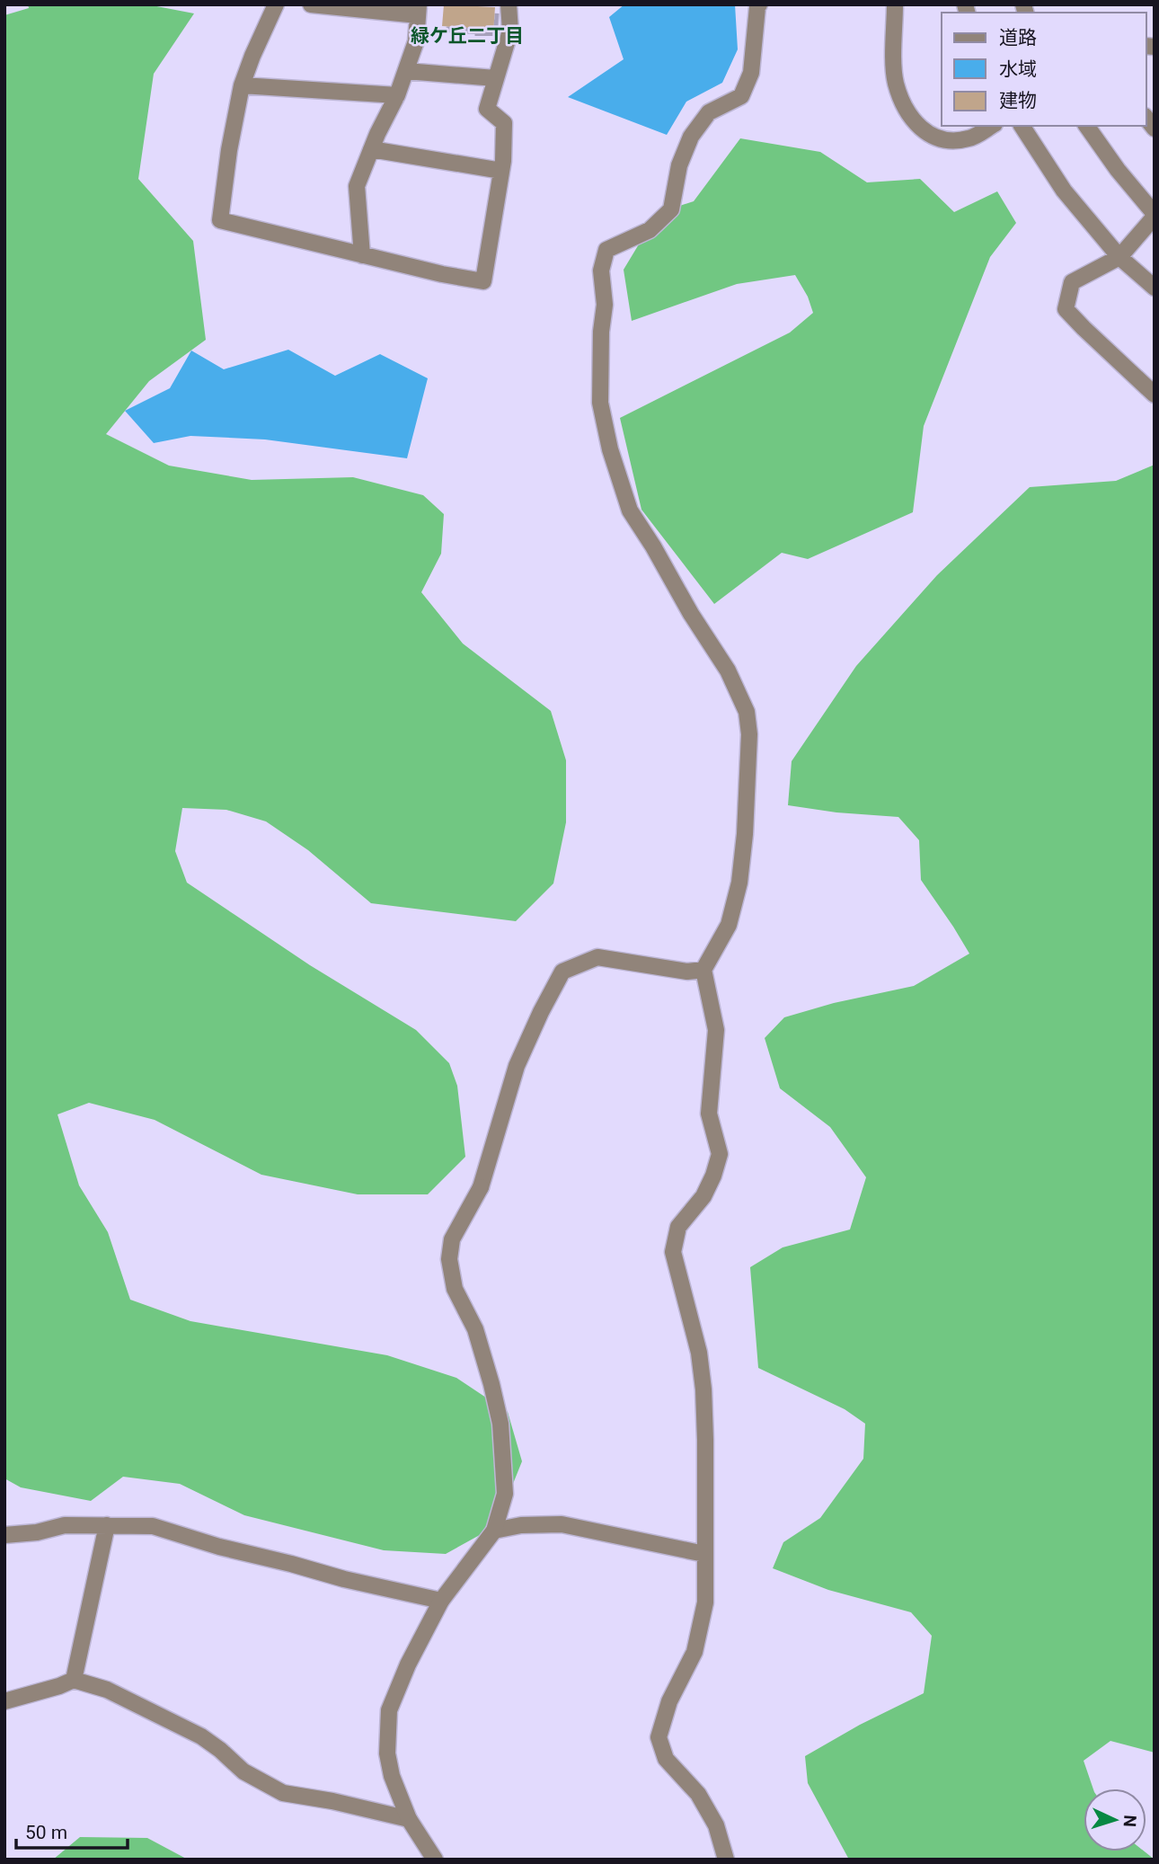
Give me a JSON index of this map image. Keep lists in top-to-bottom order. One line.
{"districts":["緑ケ丘二丁目"],"legend":["道路","水域","建物"],"scale_bar":"50 m","north":"right"}
